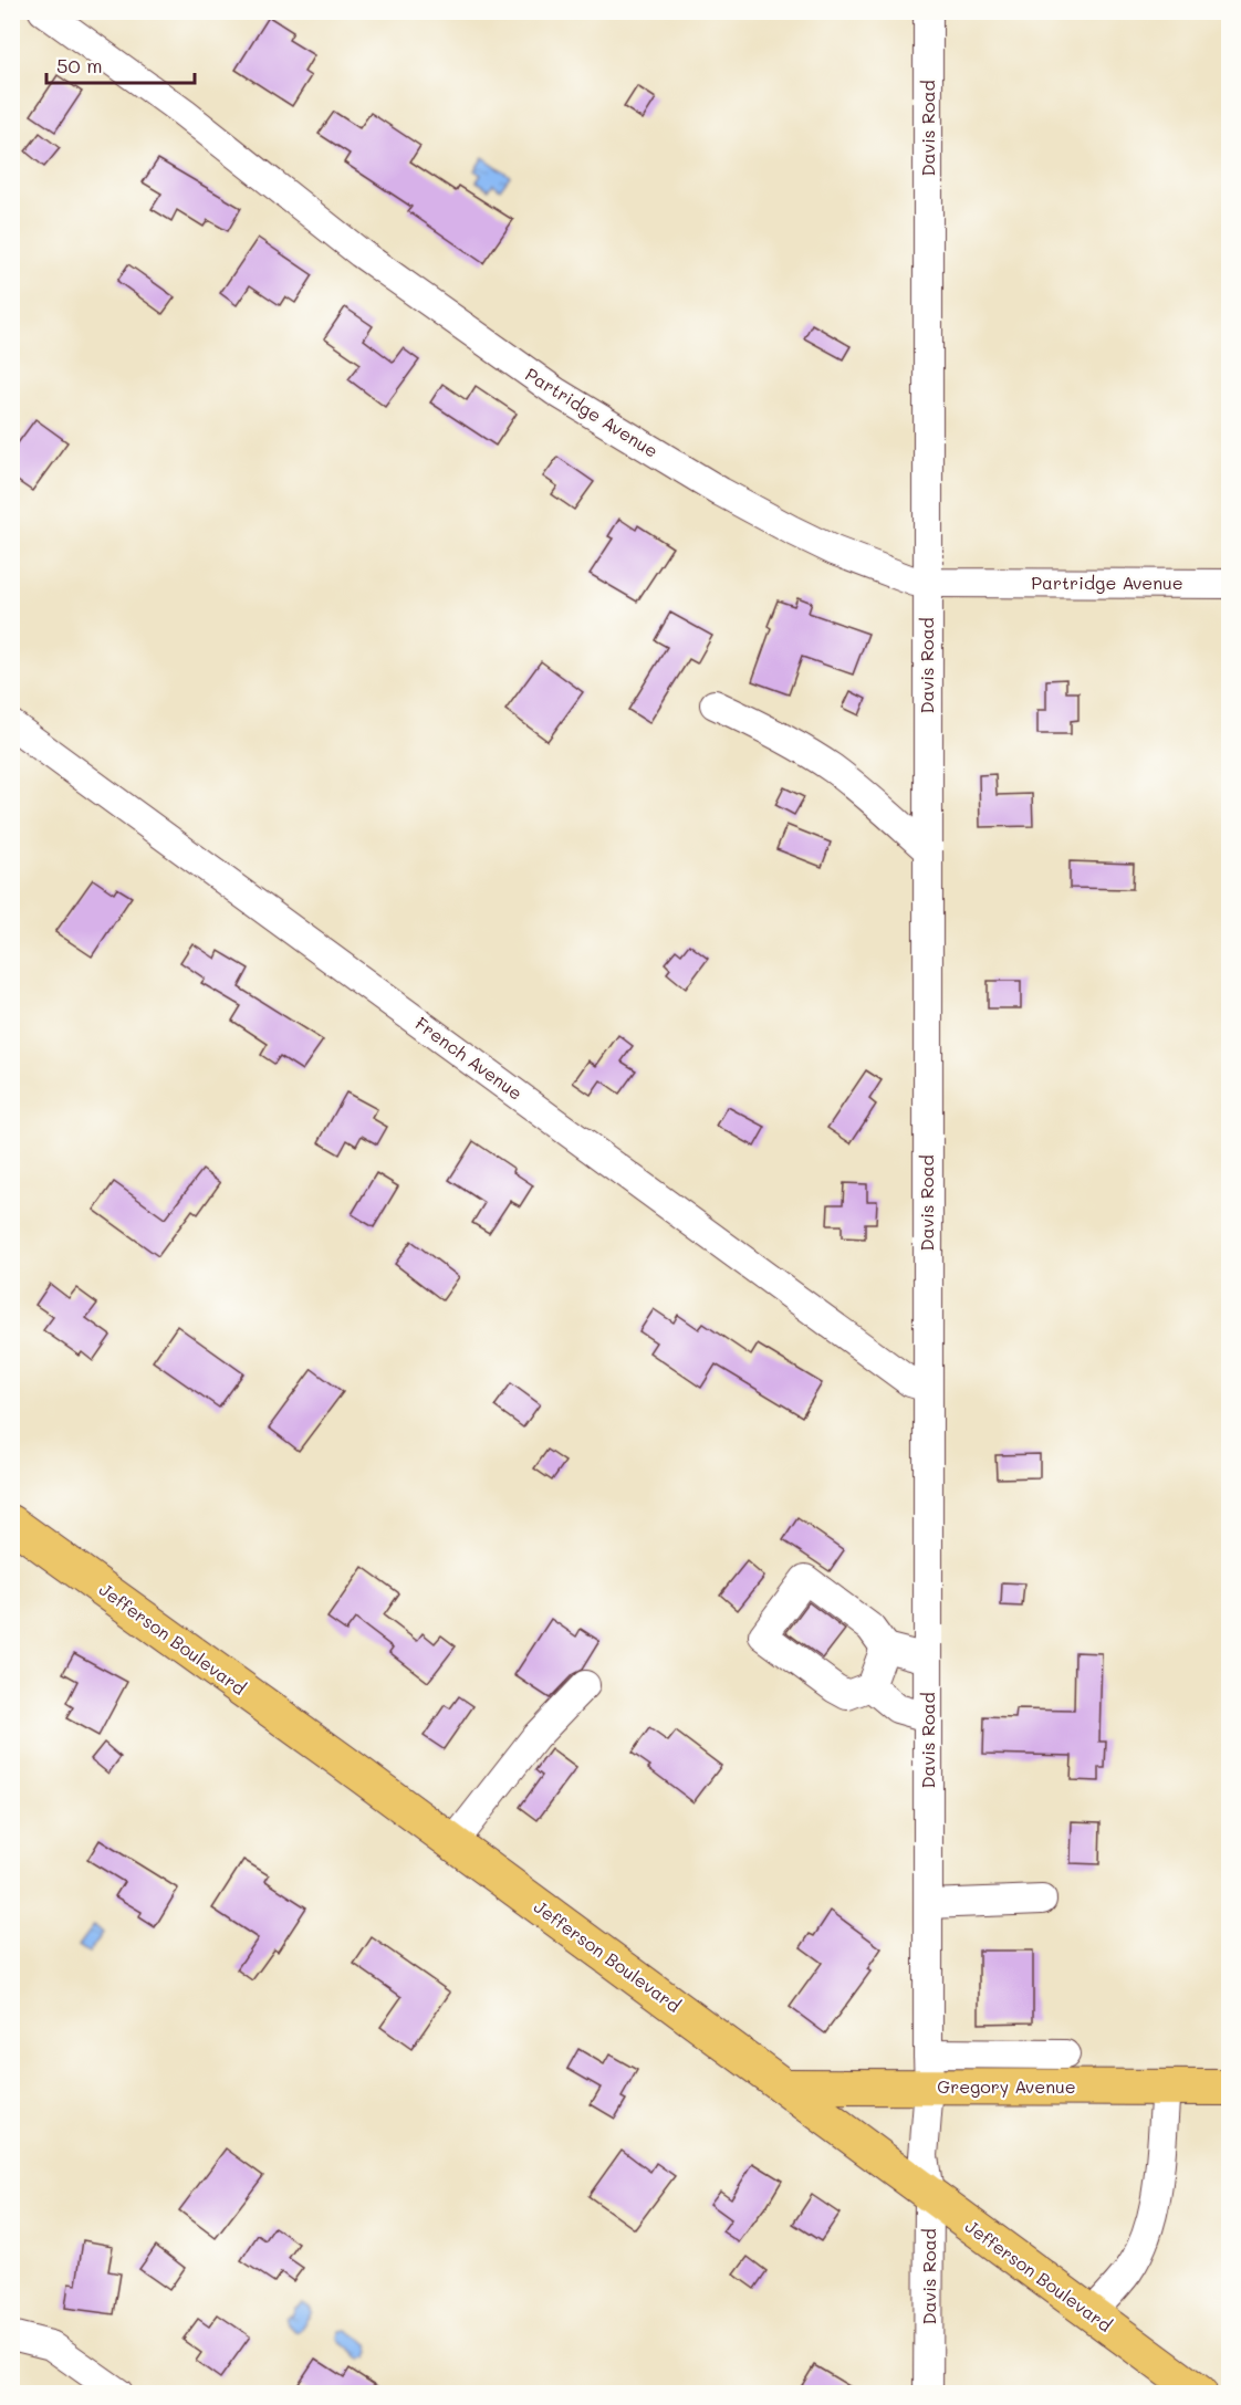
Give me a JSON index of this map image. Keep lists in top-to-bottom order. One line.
{"streets":{"main road":["Jefferson Boulevard","Gregory Avenue"],"street":["Davis Road","Partridge Avenue","French Avenue"]},"crossings":[["Davis Road","Partridge Avenue"],["Davis Road","French Avenue"],["Davis Road","Jefferson Boulevard"],["Davis Road","Gregory Avenue"],["Jefferson Boulevard","Gregory Avenue"]],"scale_bar":"50 m"}
